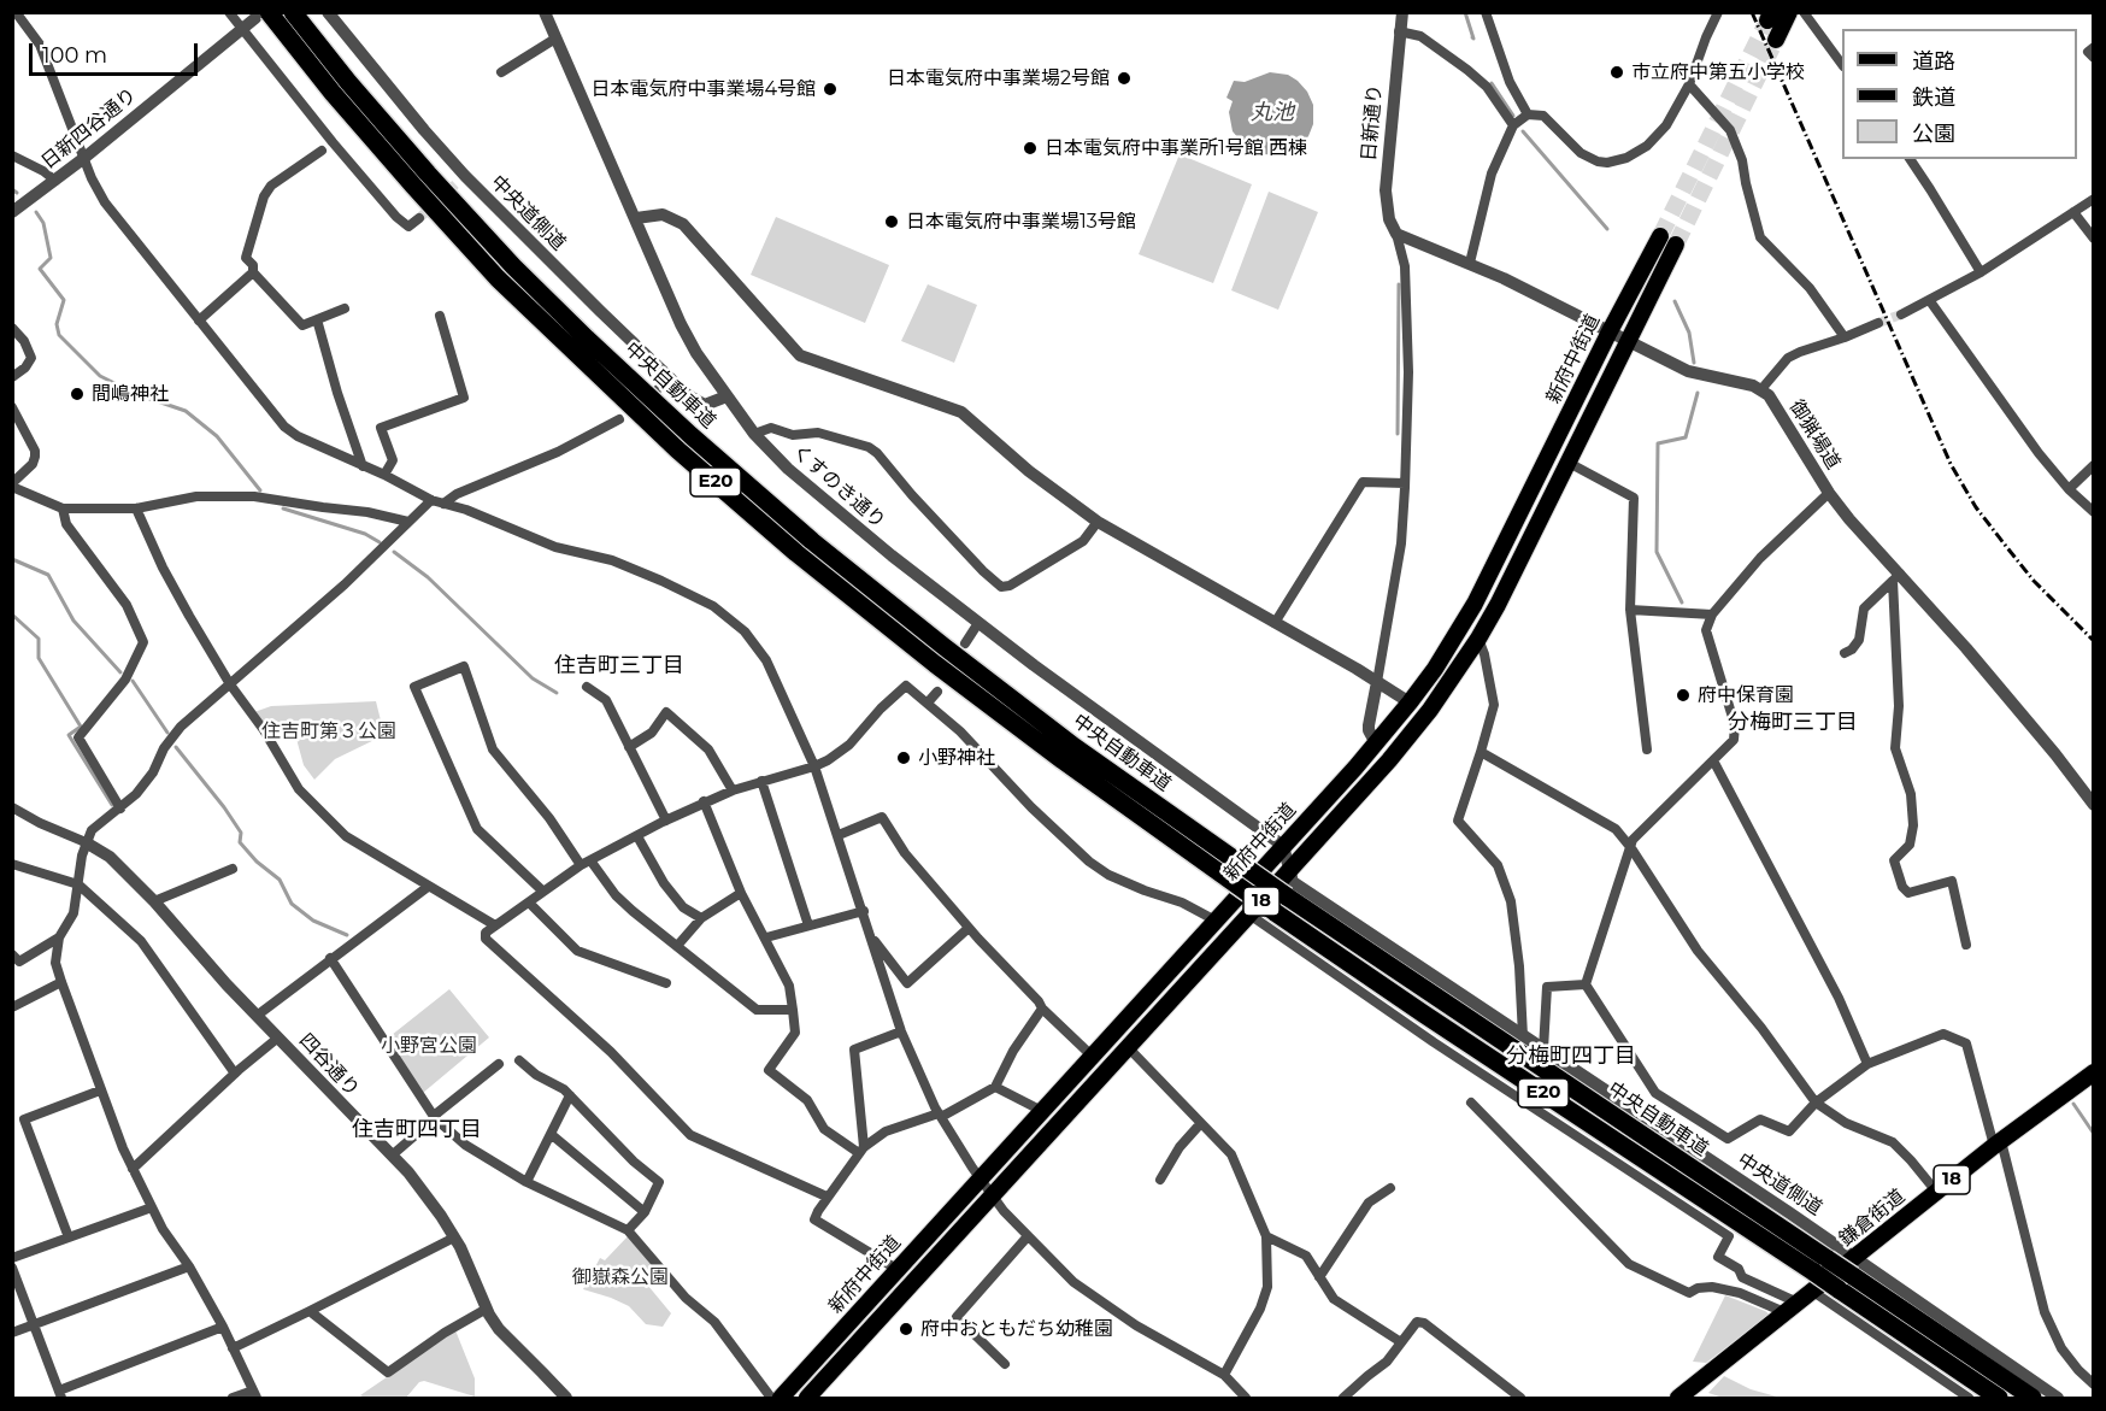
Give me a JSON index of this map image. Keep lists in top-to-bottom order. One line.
{"streets":{"highway":["中央自動車道","E20"],"main road":["新府中街道","18","鎌倉街道"],"street":["日新通り","日新四谷通り","中央道側道","御猟場道","くすのき通り","四谷通り"]},"crossings":[["日新四谷通り","中央自動車道"],["中央道側道","新府中街道"],["中央道側道","くすのき通り"],["中央道側道","鎌倉街道"],["新府中街道","くすのき通り"]],"districts":["住吉町三丁目","分梅町三丁目","分梅町四丁目","住吉町四丁目"],"water":["丸池"],"parks":["住吉町第３公園","小野宮公園","御嶽森公園"],"places":["市立府中第五小学校","日本電気府中事業場2号館","日本電気府中事業場4号館","日本電気府中事業所1号館 西棟","日本電気府中事業場13号館","間嶋神社","府中保育園","小野神社","府中おともだち幼稚園"],"legend":["道路","鉄道","公園"],"scale_bar":"100 m"}
